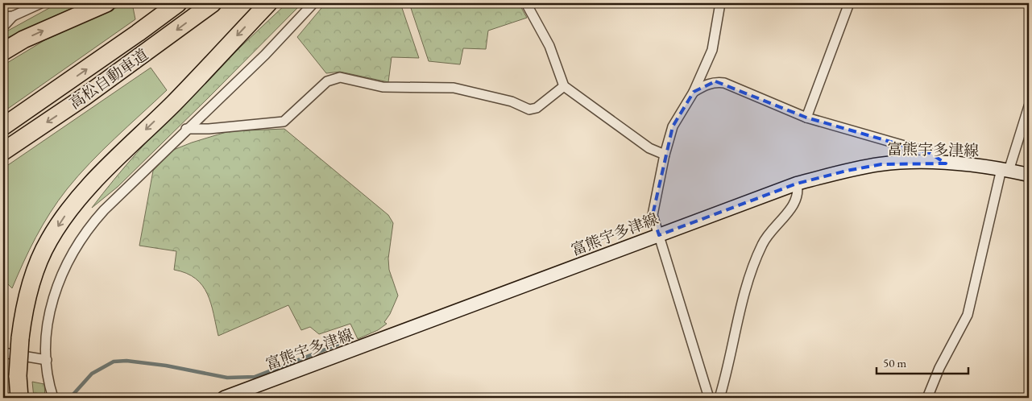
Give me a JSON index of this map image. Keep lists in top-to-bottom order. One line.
{"streets":{"highway":["高松自動車道"],"main road":["富熊宇多津線"]},"scale_bar":"50 m"}
